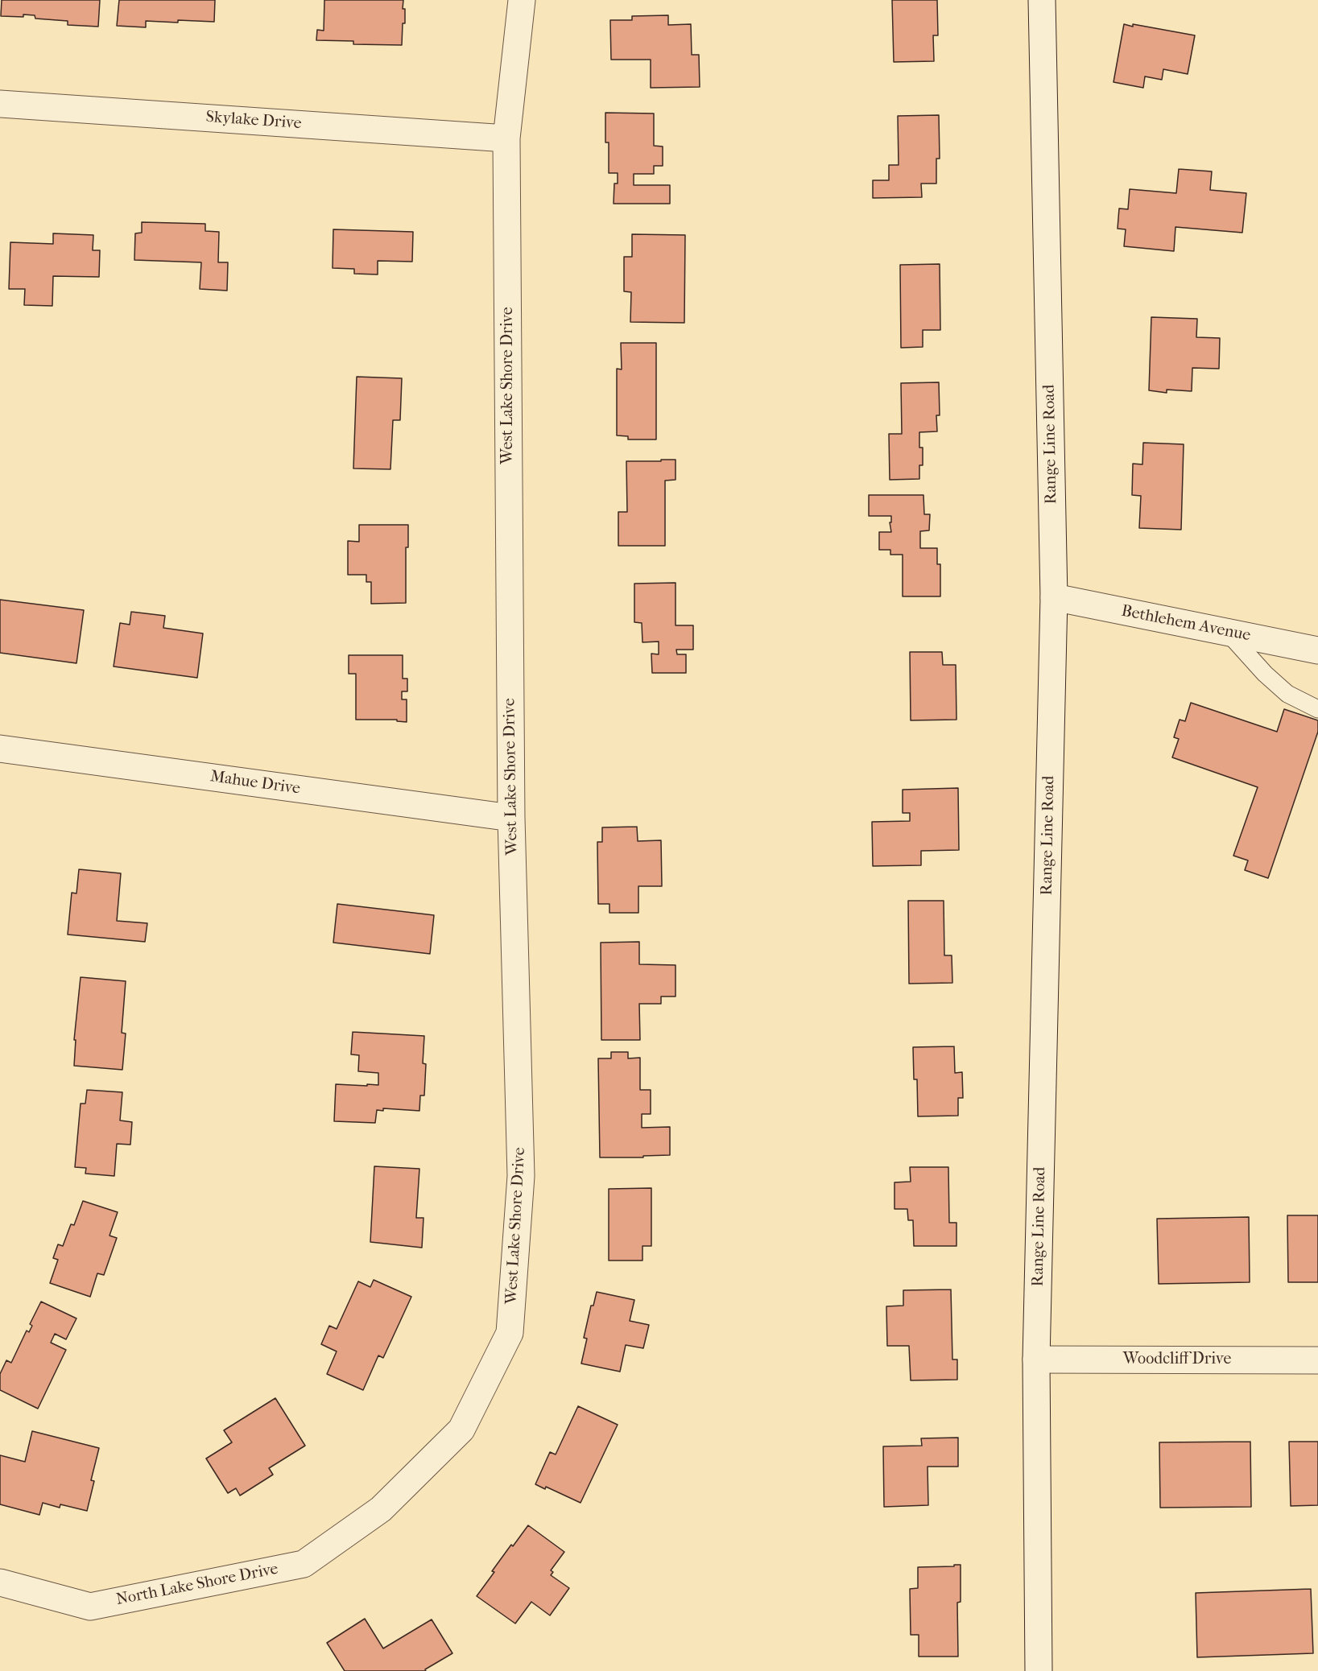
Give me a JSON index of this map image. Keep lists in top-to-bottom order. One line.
{"streets":{"street":["Skylake Drive","West Lake Shore Drive","Range Line Road","Bethlehem Avenue","Mahue Drive","Woodcliff Drive","North Lake Shore Drive"]},"crossings":[["Skylake Drive","West Lake Shore Drive"],["West Lake Shore Drive","Mahue Drive"],["West Lake Shore Drive","North Lake Shore Drive"],["Range Line Road","Bethlehem Avenue"],["Range Line Road","Woodcliff Drive"]]}
